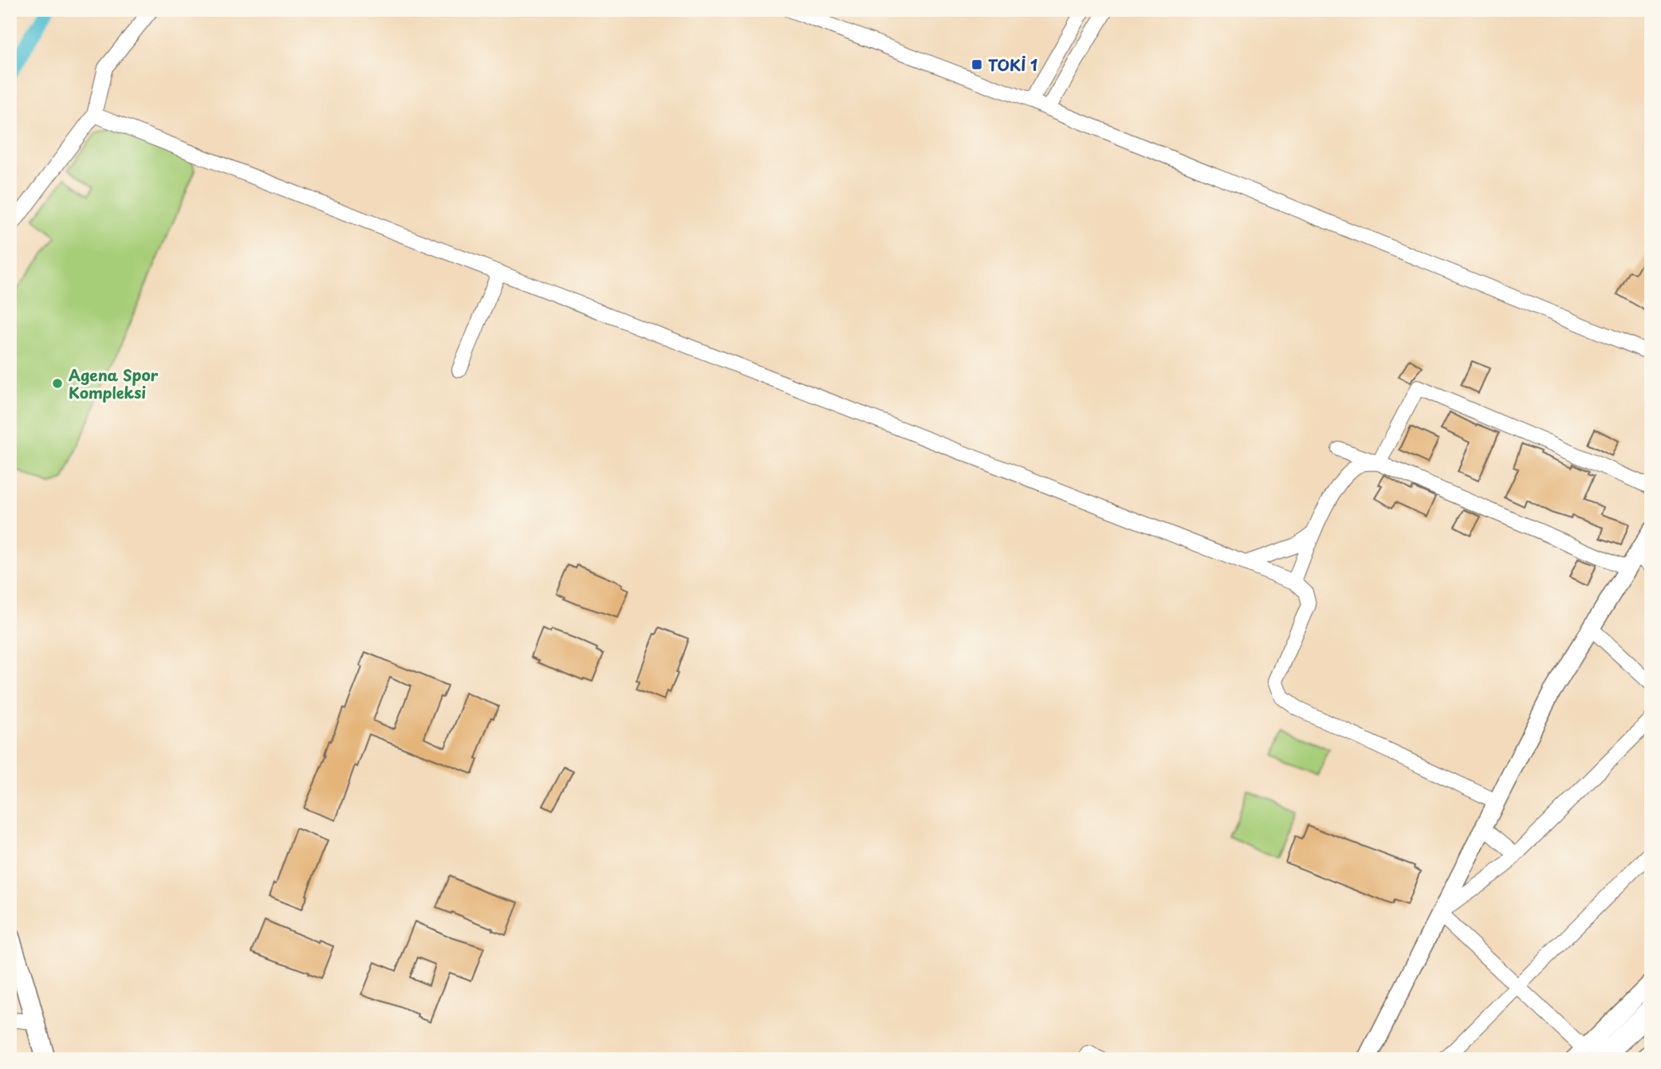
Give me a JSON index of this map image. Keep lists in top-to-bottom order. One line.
{"places":{"transit":["TOKİ 1"],"other":["Agena Spor Kompleksi"]}}
